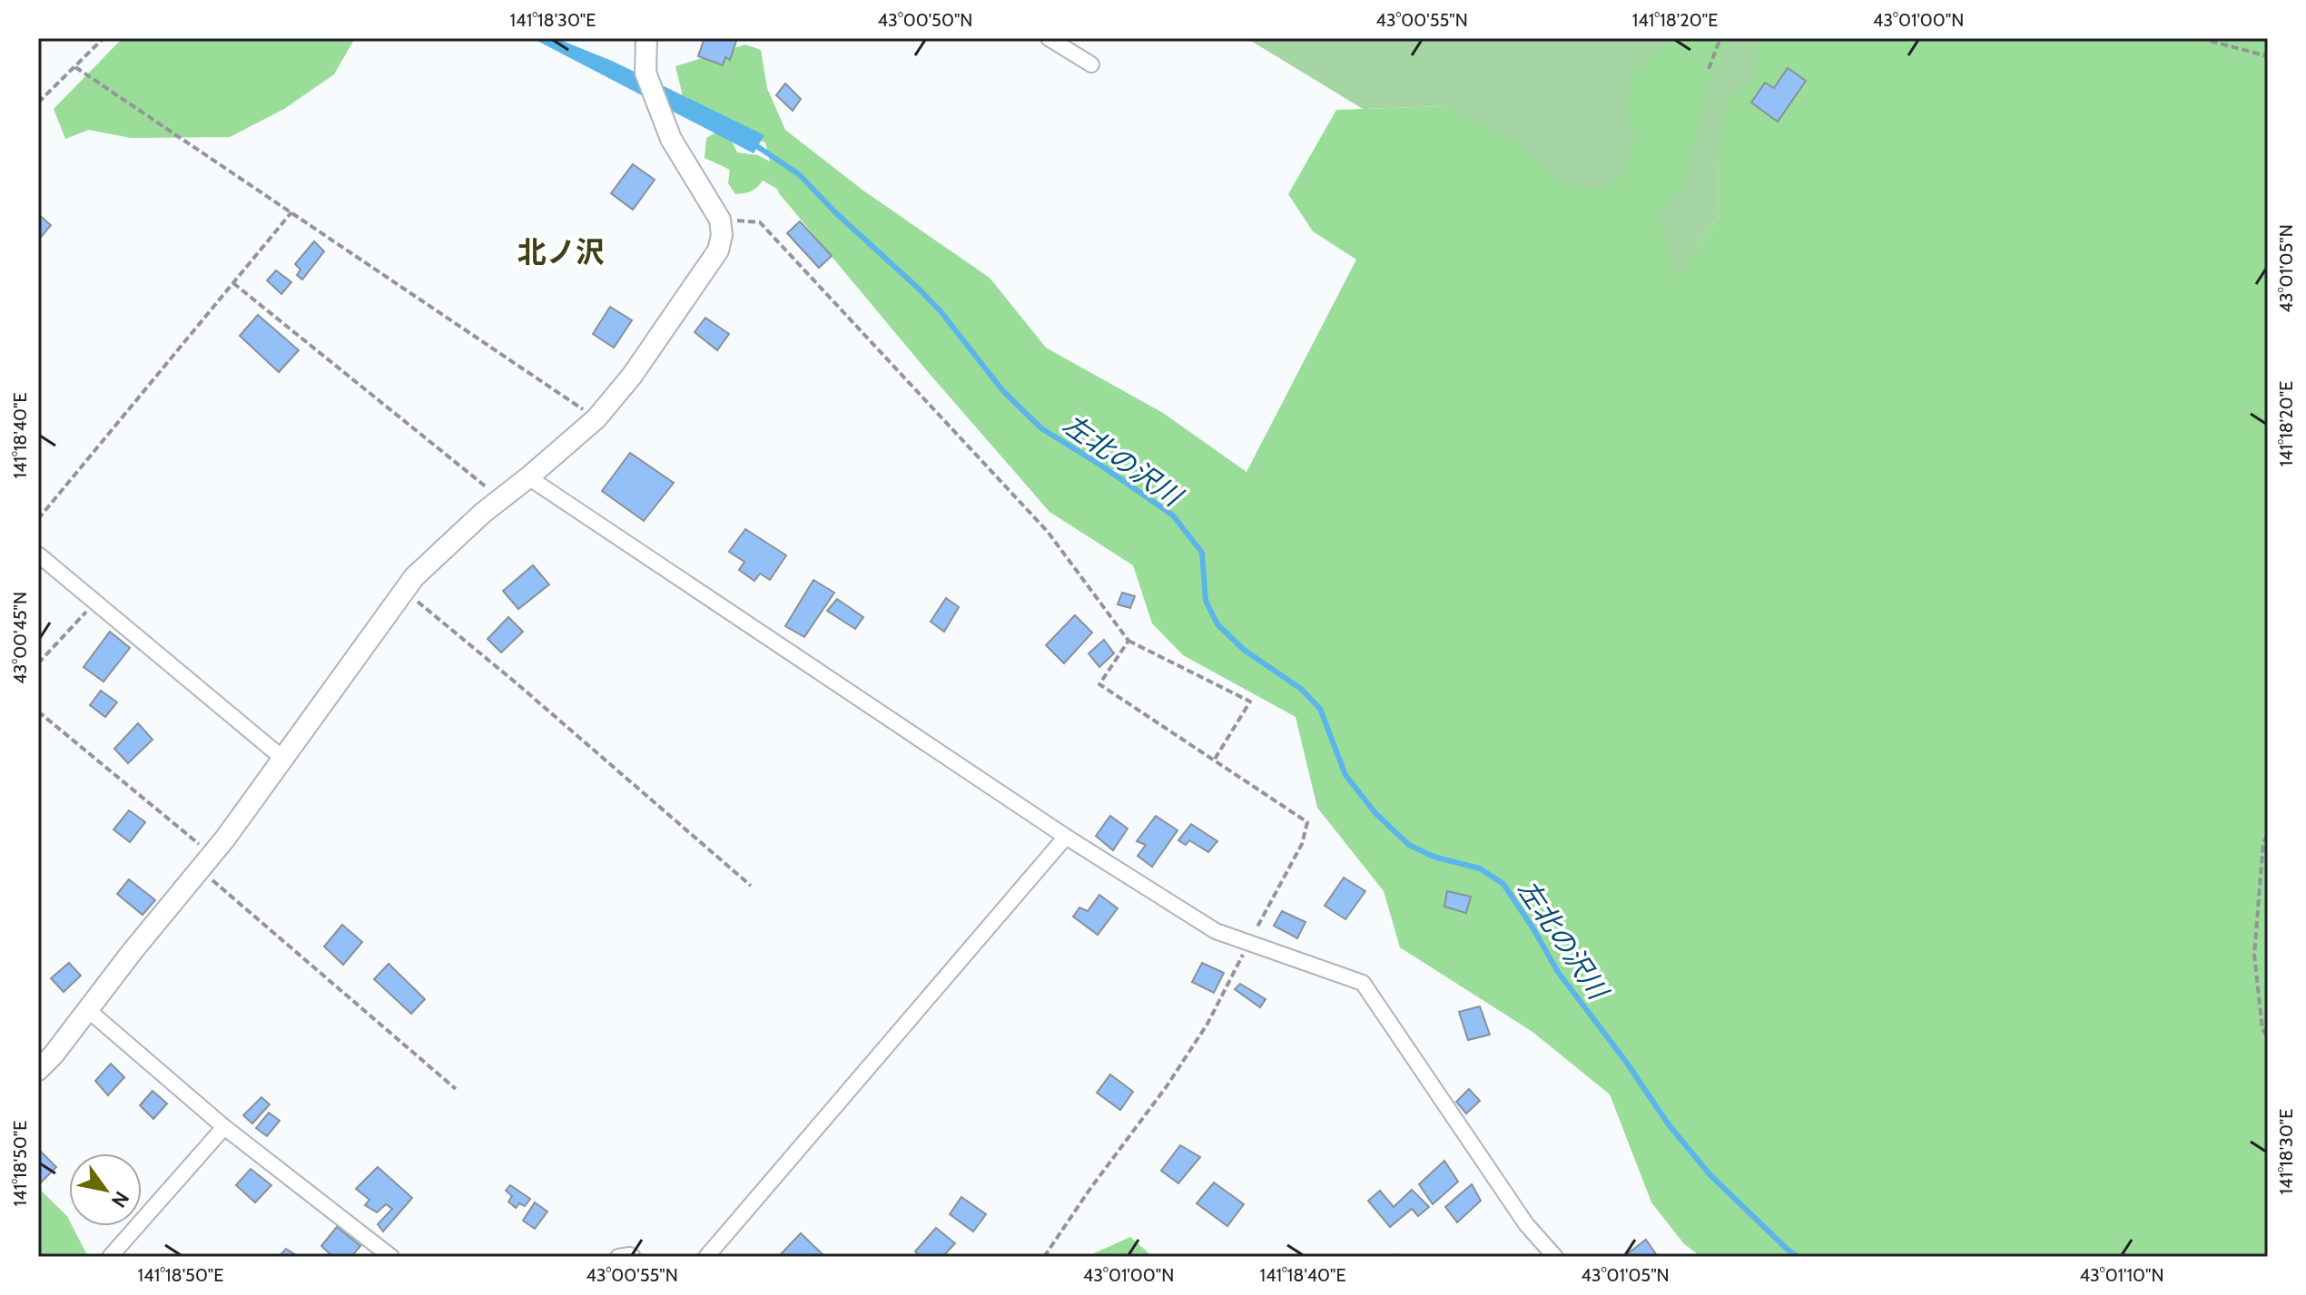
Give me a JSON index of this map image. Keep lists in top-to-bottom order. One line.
{"districts":["北ノ沢"],"water":["左北の沢川"],"north":"bottom right","coordinates":["141°18'30\"E","43°00'50\"N","43°00'55\"N","141°18'20\"E","43°01'00\"N","43°01'05\"N","141°18'40\"E","43°00'45\"N","141°18'50\"E","43°01'10\"N"]}
